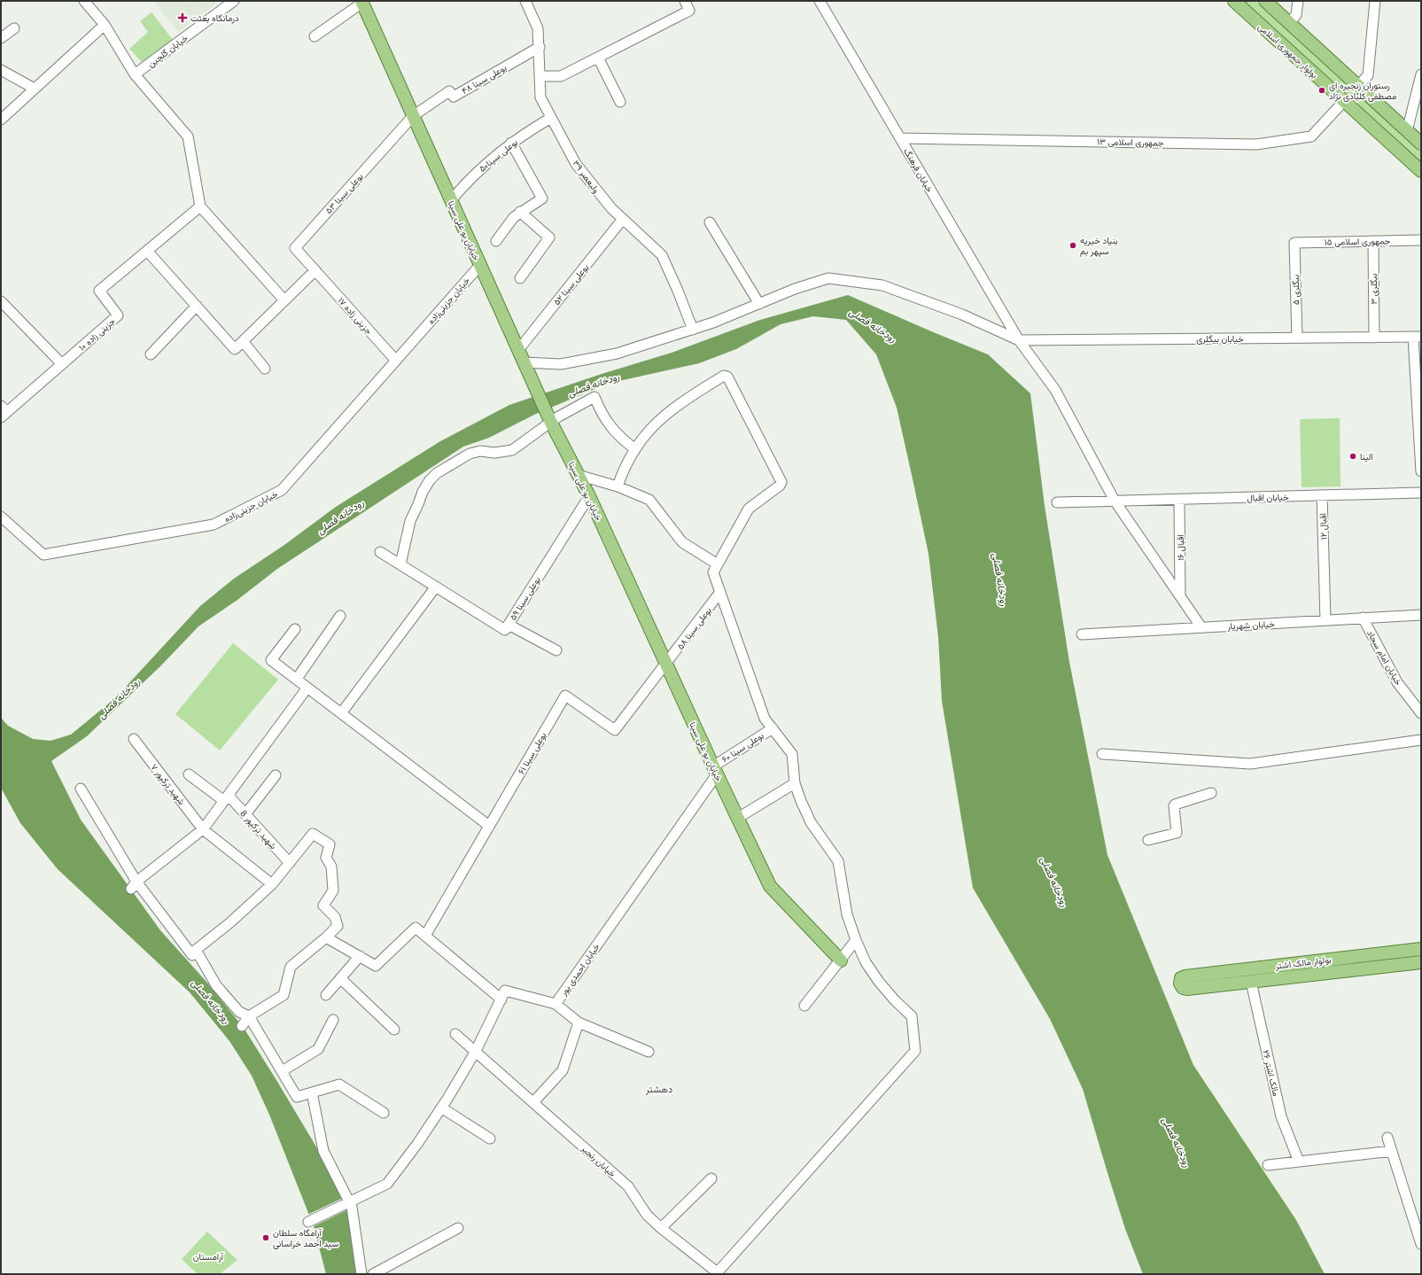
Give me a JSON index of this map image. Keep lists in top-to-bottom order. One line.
{"streets":{"main road":["بولوار جمهوری اسلامی","خیابان بو علی سینا","بولوار مالک اشتر"],"street":["خیابان گلچین","بوعلی سینا ۴۸","جمهوری اسلامی ۱۳","بوعلی سینا۵۰","خیابان فرهنگ","ولیعصر ۳۹","بوعلی سینا ۵۳","جمهوری اسلامی ۱۵","بوعلی سینا ۵۲","بیگلری ۳","بیگلری ۵","خیابان جزینی‌زاده","جزینی زاده ۱۷","جزینی زاده ۱۰","خیابان بیگلری","خیابان اقبال","اقبال ۱۲","اقبال ۱۶","بوعلی سینا ۵۹","خیابان شهریار","بوعلی سینا ۵۸","خیابان امام سجاد","بوعلی سینا ۶۰","بوعلی سینا ۶۱","شهید ترکپور ۷","شهید ترکپور 8","خیابان احمدی پور","مالک اشتر ۲۶","خیابان رنجبر"]},"crossings":[["بولوار جمهوری اسلامی","جمهوری اسلامی ۱۳"],["بوعلی سینا ۴۸","ولیعصر ۳۹"],["بوعلی سینا ۴۸","بوعلی سینا ۵۳"],["بوعلی سینا ۴۸","خیابان بو علی سینا"],["جمهوری اسلامی ۱۳","خیابان فرهنگ"],["بوعلی سینا۵۰","ولیعصر ۳۹"],["بوعلی سینا۵۰","خیابان بو علی سینا"],["خیابان فرهنگ","خیابان بیگلری"],["خیابان فرهنگ","خیابان اقبال"],["خیابان فرهنگ","اقبال ۱۶"],["خیابان فرهنگ","خیابان شهریار"],["ولیعصر ۳۹","بوعلی سینا ۵۲"],["بوعلی سینا ۵۳","خیابان بو علی سینا"],["بوعلی سینا ۵۳","جزینی زاده ۱۷"],["خیابان بو علی سینا","بوعلی سینا ۵۲"],["خیابان بو علی سینا","خیابان جزینی‌زاده"],["خیابان بو علی سینا","بوعلی سینا ۵۹"],["خیابان بو علی سینا","بوعلی سینا ۵۸"],["خیابان بو علی سینا","بوعلی سینا ۶۰"],["خیابان بو علی سینا","بوعلی سینا ۶۱"],["خیابان بو علی سینا","خیابان احمدی پور"],["جمهوری اسلامی ۱۵","بیگلری ۳"],["جمهوری اسلامی ۱۵","بیگلری ۵"],["بیگلری ۳","خیابان بیگلری"],["بیگلری ۵","خیابان بیگلری"],["خیابان جزینی‌زاده","جزینی زاده ۱۷"],["خیابان اقبال","اقبال ۱۲"],["خیابان اقبال","اقبال ۱۶"],["اقبال ۱۲","خیابان شهریار"],["خیابان شهریار","خیابان امام سجاد"],["بوعلی سینا ۵۸","بوعلی سینا ۶۱"],["بوعلی سینا ۶۰","خیابان احمدی پور"],["بولوار مالک اشتر","مالک اشتر ۲۶"]],"districts":["دهشتر"],"water":["رودخانه فصلی"],"parks":["آرامستان"],"places":{"health":["درمانگاه بعثت"],"other":["رستوران زنجیره ای مصطفی کلبادی نژاد","بنیاد خیریه سپهر بم","الینا","آرامگاه سلطان سید احمد خراسانی"]}}
